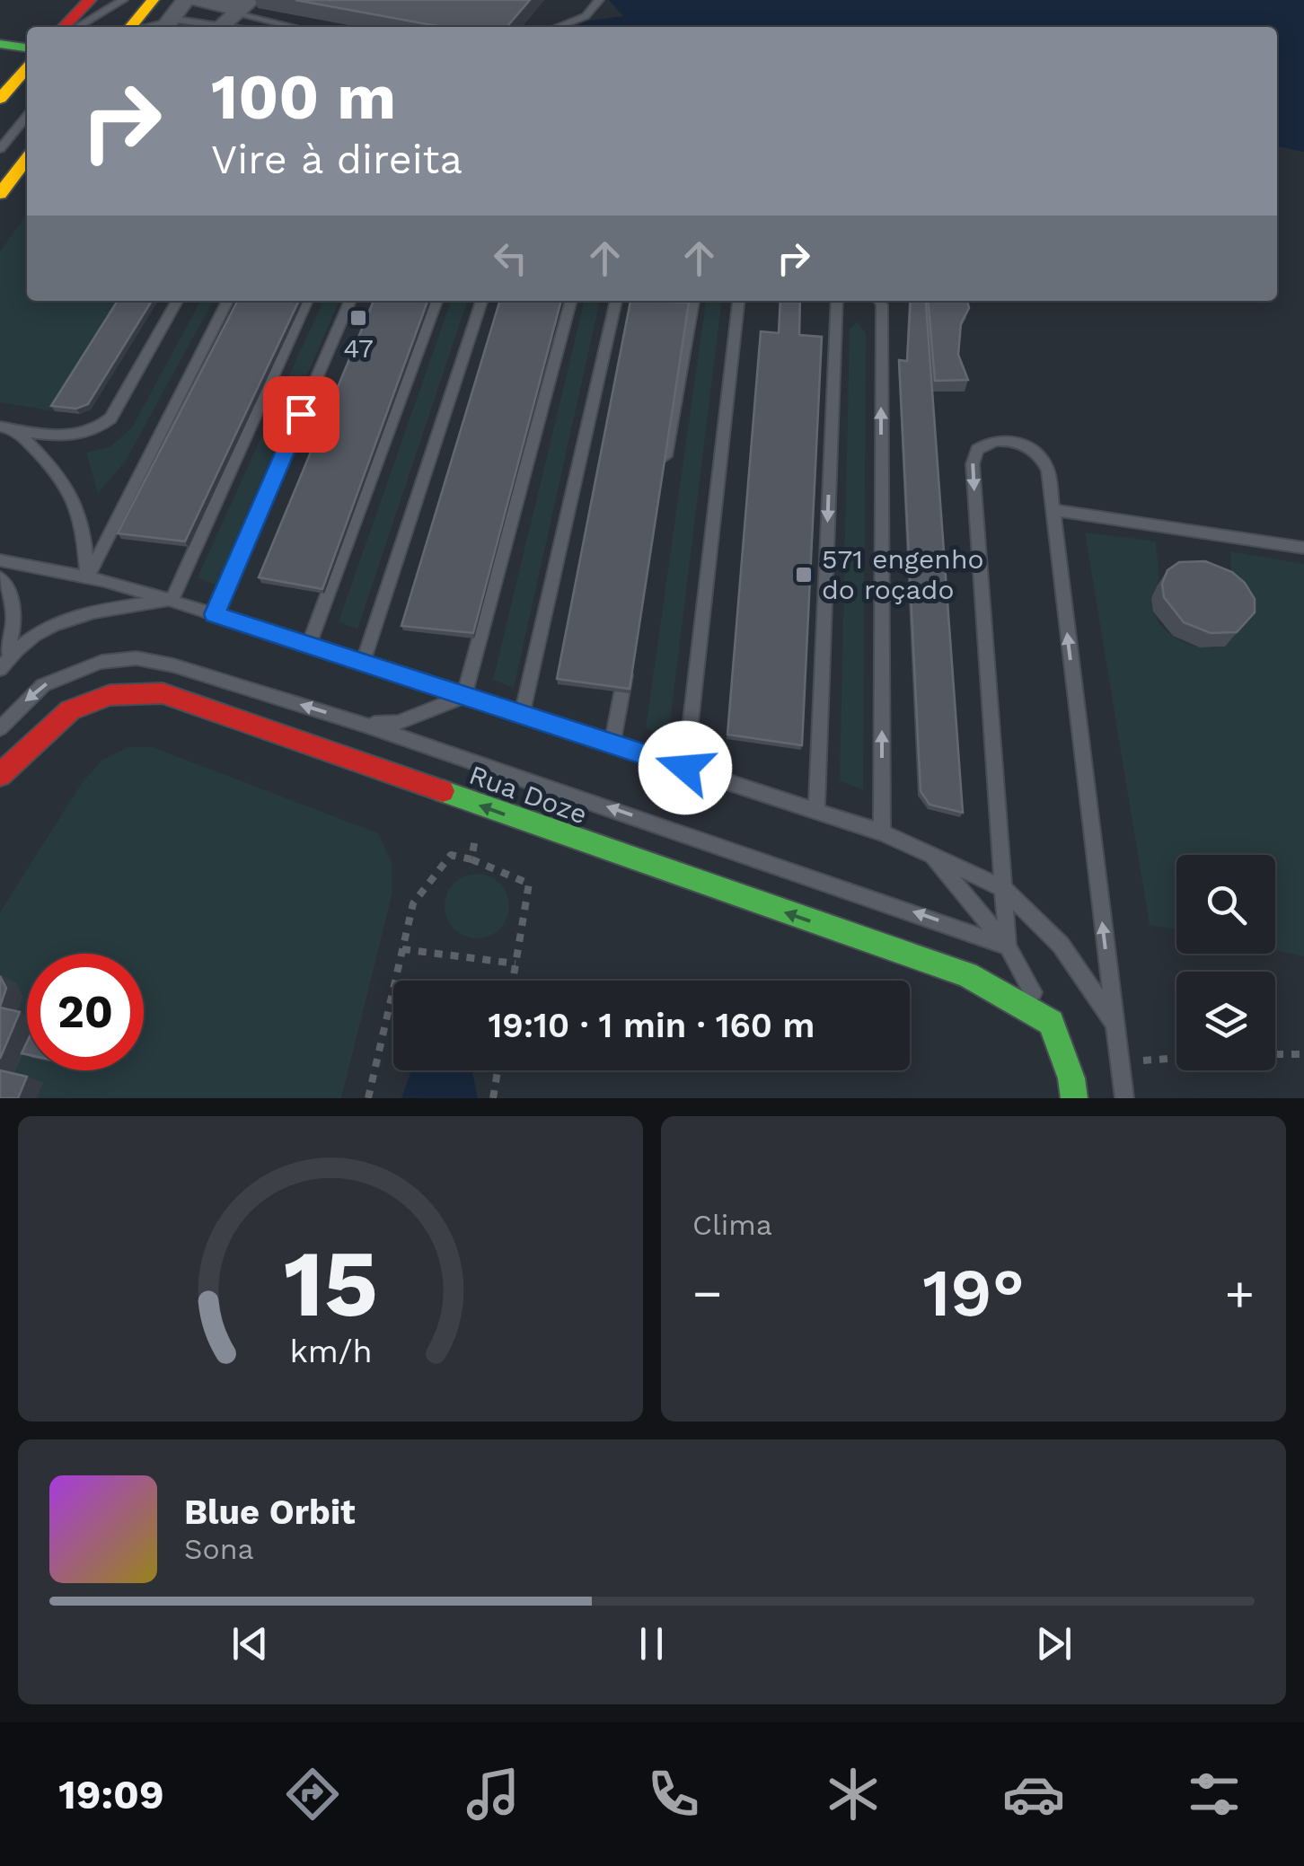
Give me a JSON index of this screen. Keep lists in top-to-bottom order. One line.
{"streets":{"street":["Rua Doze"]},"one_way":["Rua Doze"],"places":{"transit":["47","571 engenho do roçado"]},"page":{"turn":["100 m","Vire à direita"],"limit":"20","trip":"19:10 · 1 min · 160 m","tile":"Clima","heat":["−","19°","+"],"song":["Blue Orbit","Sona"],"tabs":"19:09","gauge":["15","km/h"]}}
